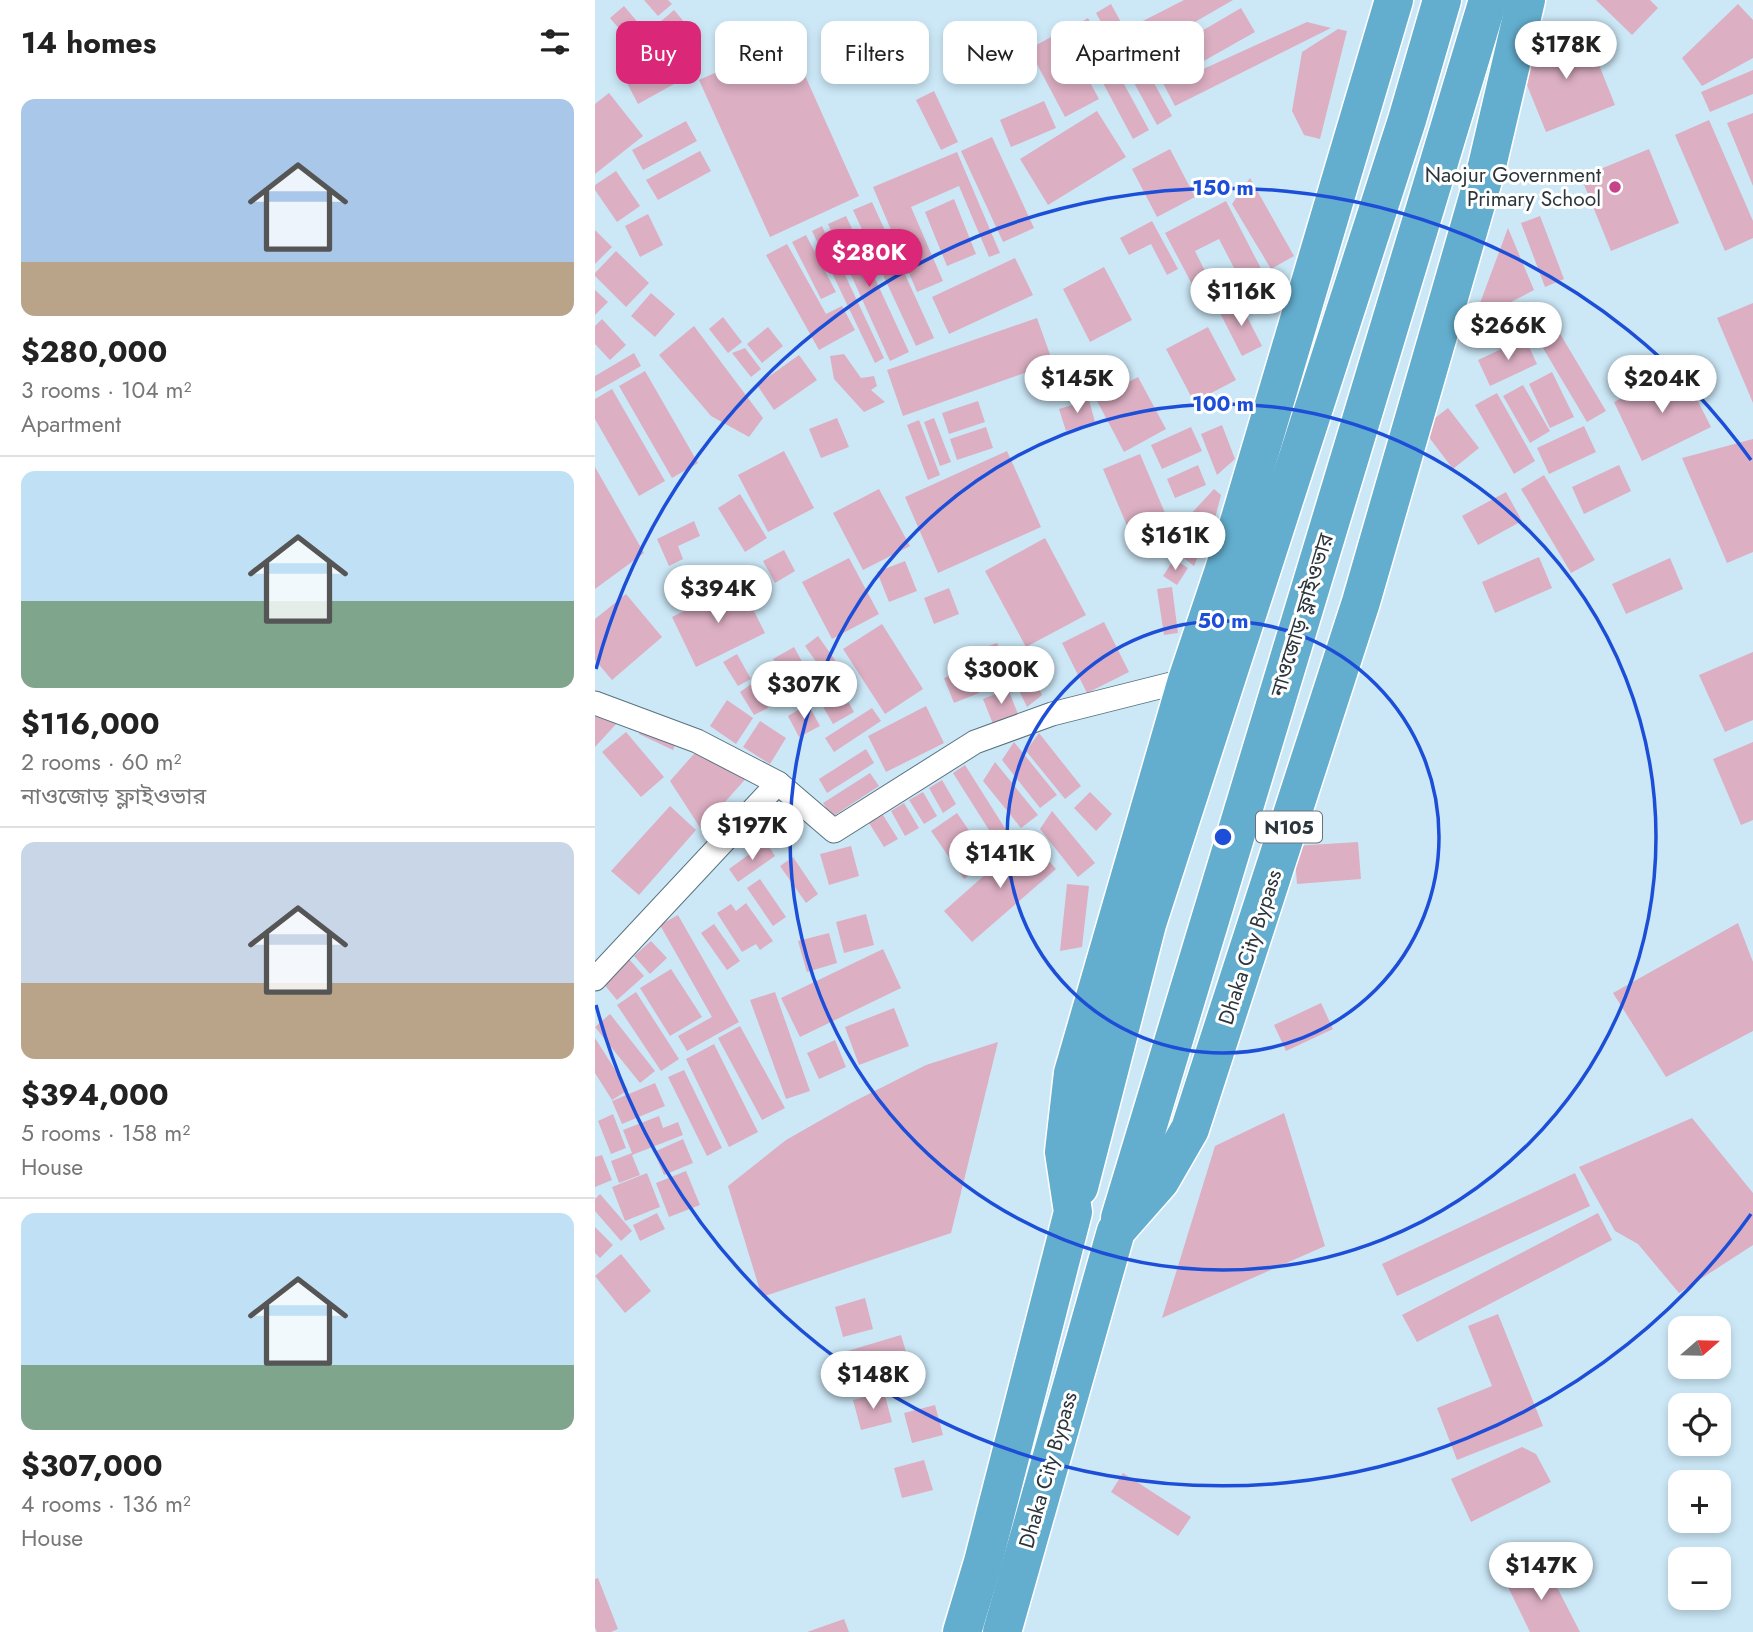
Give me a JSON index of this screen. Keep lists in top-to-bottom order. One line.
{"streets":{"highway":["নাওজোড় ফ্লাইওভার","N105","Dhaka City Bypass"]},"crossings":[["নাওজোড় ফ্লাইওভার","Dhaka City Bypass"]],"places":["Naojur Government Primary School"],"north":"right","page":{"heading":"14 homes","price":["$178K","$280K","$116K","$266K","$145K","$204K","$161K","$394K","$300K","$307K","$197K","$141K","$148K","$147K"],"chip":["Buy","Rent","Filters","New","Apartment"],"list":[{"name":"$280,000","note":"3 rooms · 104 m² · Apartment"},{"name":"$116,000","note":"2 rooms · 60 m² · নাওজোড় ফ্লাইওভার"},{"name":"$394,000","note":"5 rooms · 158 m² · House"},{"name":"$307,000","note":"4 rooms · 136 m² · House"}],"map_buttons":["+","−"]},"rings":["150 m","100 m","50 m"]}
